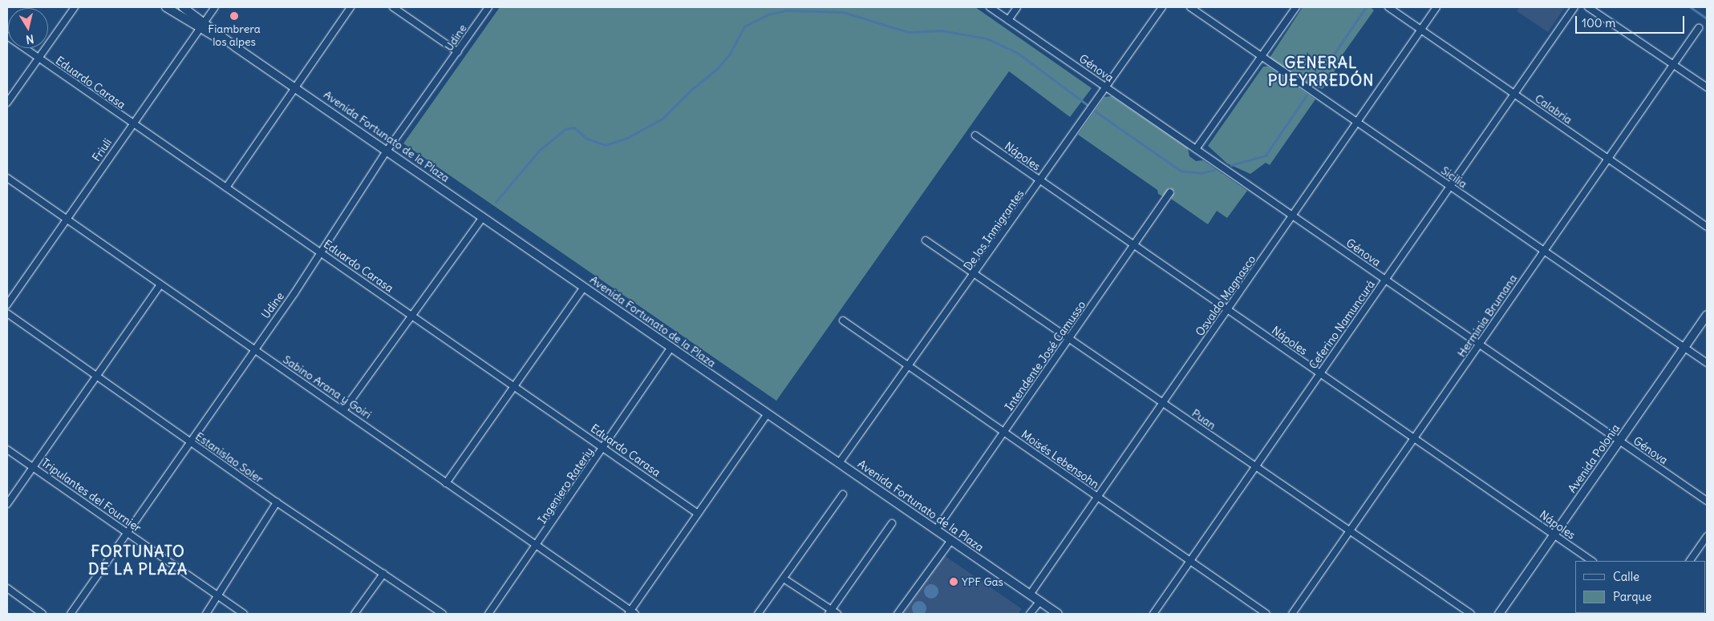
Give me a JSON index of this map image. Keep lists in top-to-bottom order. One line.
{"streets":{"main road":["Avenida Fortunato de la Plaza","Avenida Polonia"],"street":["Udine","Génova","Eduardo Carasa","Calabria","Friuli","Nápoles","Sicilia","De los Inmigrantes","Osvaldo Magnasco","Herminia Brumana","Ceferino Namuncurá","Intendente José Camusso","Sabino Arana y Goiri","Puan","Estanislao Soler","Moisés Lebensohn","Ingeniero Rateriy","Tripulantes del Fournier"]},"crossings":[["Udine","Eduardo Carasa"],["Udine","Avenida Fortunato de la Plaza"],["Udine","Sabino Arana y Goiri"],["Udine","Estanislao Soler"],["Udine","Tripulantes del Fournier"],["Génova","De los Inmigrantes"],["Génova","Osvaldo Magnasco"],["Génova","Herminia Brumana"],["Génova","Ceferino Namuncurá"],["Génova","Avenida Polonia"],["Eduardo Carasa","Friuli"],["Eduardo Carasa","Ingeniero Rateriy"],["Calabria","Osvaldo Magnasco"],["Calabria","Herminia Brumana"],["Calabria","Ceferino Namuncurá"],["Avenida Fortunato de la Plaza","Friuli"],["Avenida Fortunato de la Plaza","De los Inmigrantes"],["Avenida Fortunato de la Plaza","Osvaldo Magnasco"],["Avenida Fortunato de la Plaza","Intendente José Camusso"],["Avenida Fortunato de la Plaza","Ingeniero Rateriy"],["Friuli","Sabino Arana y Goiri"],["Nápoles","De los Inmigrantes"],["Nápoles","Osvaldo Magnasco"],["Nápoles","Herminia Brumana"],["Nápoles","Ceferino Namuncurá"],["Nápoles","Intendente José Camusso"],["Nápoles","Avenida Polonia"],["Sicilia","Osvaldo Magnasco"],["Sicilia","Herminia Brumana"],["Sicilia","Ceferino Namuncurá"],["Sicilia","Avenida Polonia"],["De los Inmigrantes","Puan"],["De los Inmigrantes","Moisés Lebensohn"],["Osvaldo Magnasco","Puan"],["Osvaldo Magnasco","Moisés Lebensohn"],["Herminia Brumana","Puan"],["Ceferino Namuncurá","Puan"],["Ceferino Namuncurá","Moisés Lebensohn"],["Intendente José Camusso","Puan"],["Intendente José Camusso","Moisés Lebensohn"],["Sabino Arana y Goiri","Ingeniero Rateriy"]],"districts":["GENERAL PUEYRREDÓN","FORTUNATO DE LA PLAZA"],"places":["Fiambrera los alpes","YPF Gas"],"legend":["Calle","Parque"],"scale_bar":"100 m","north":"bottom"}
